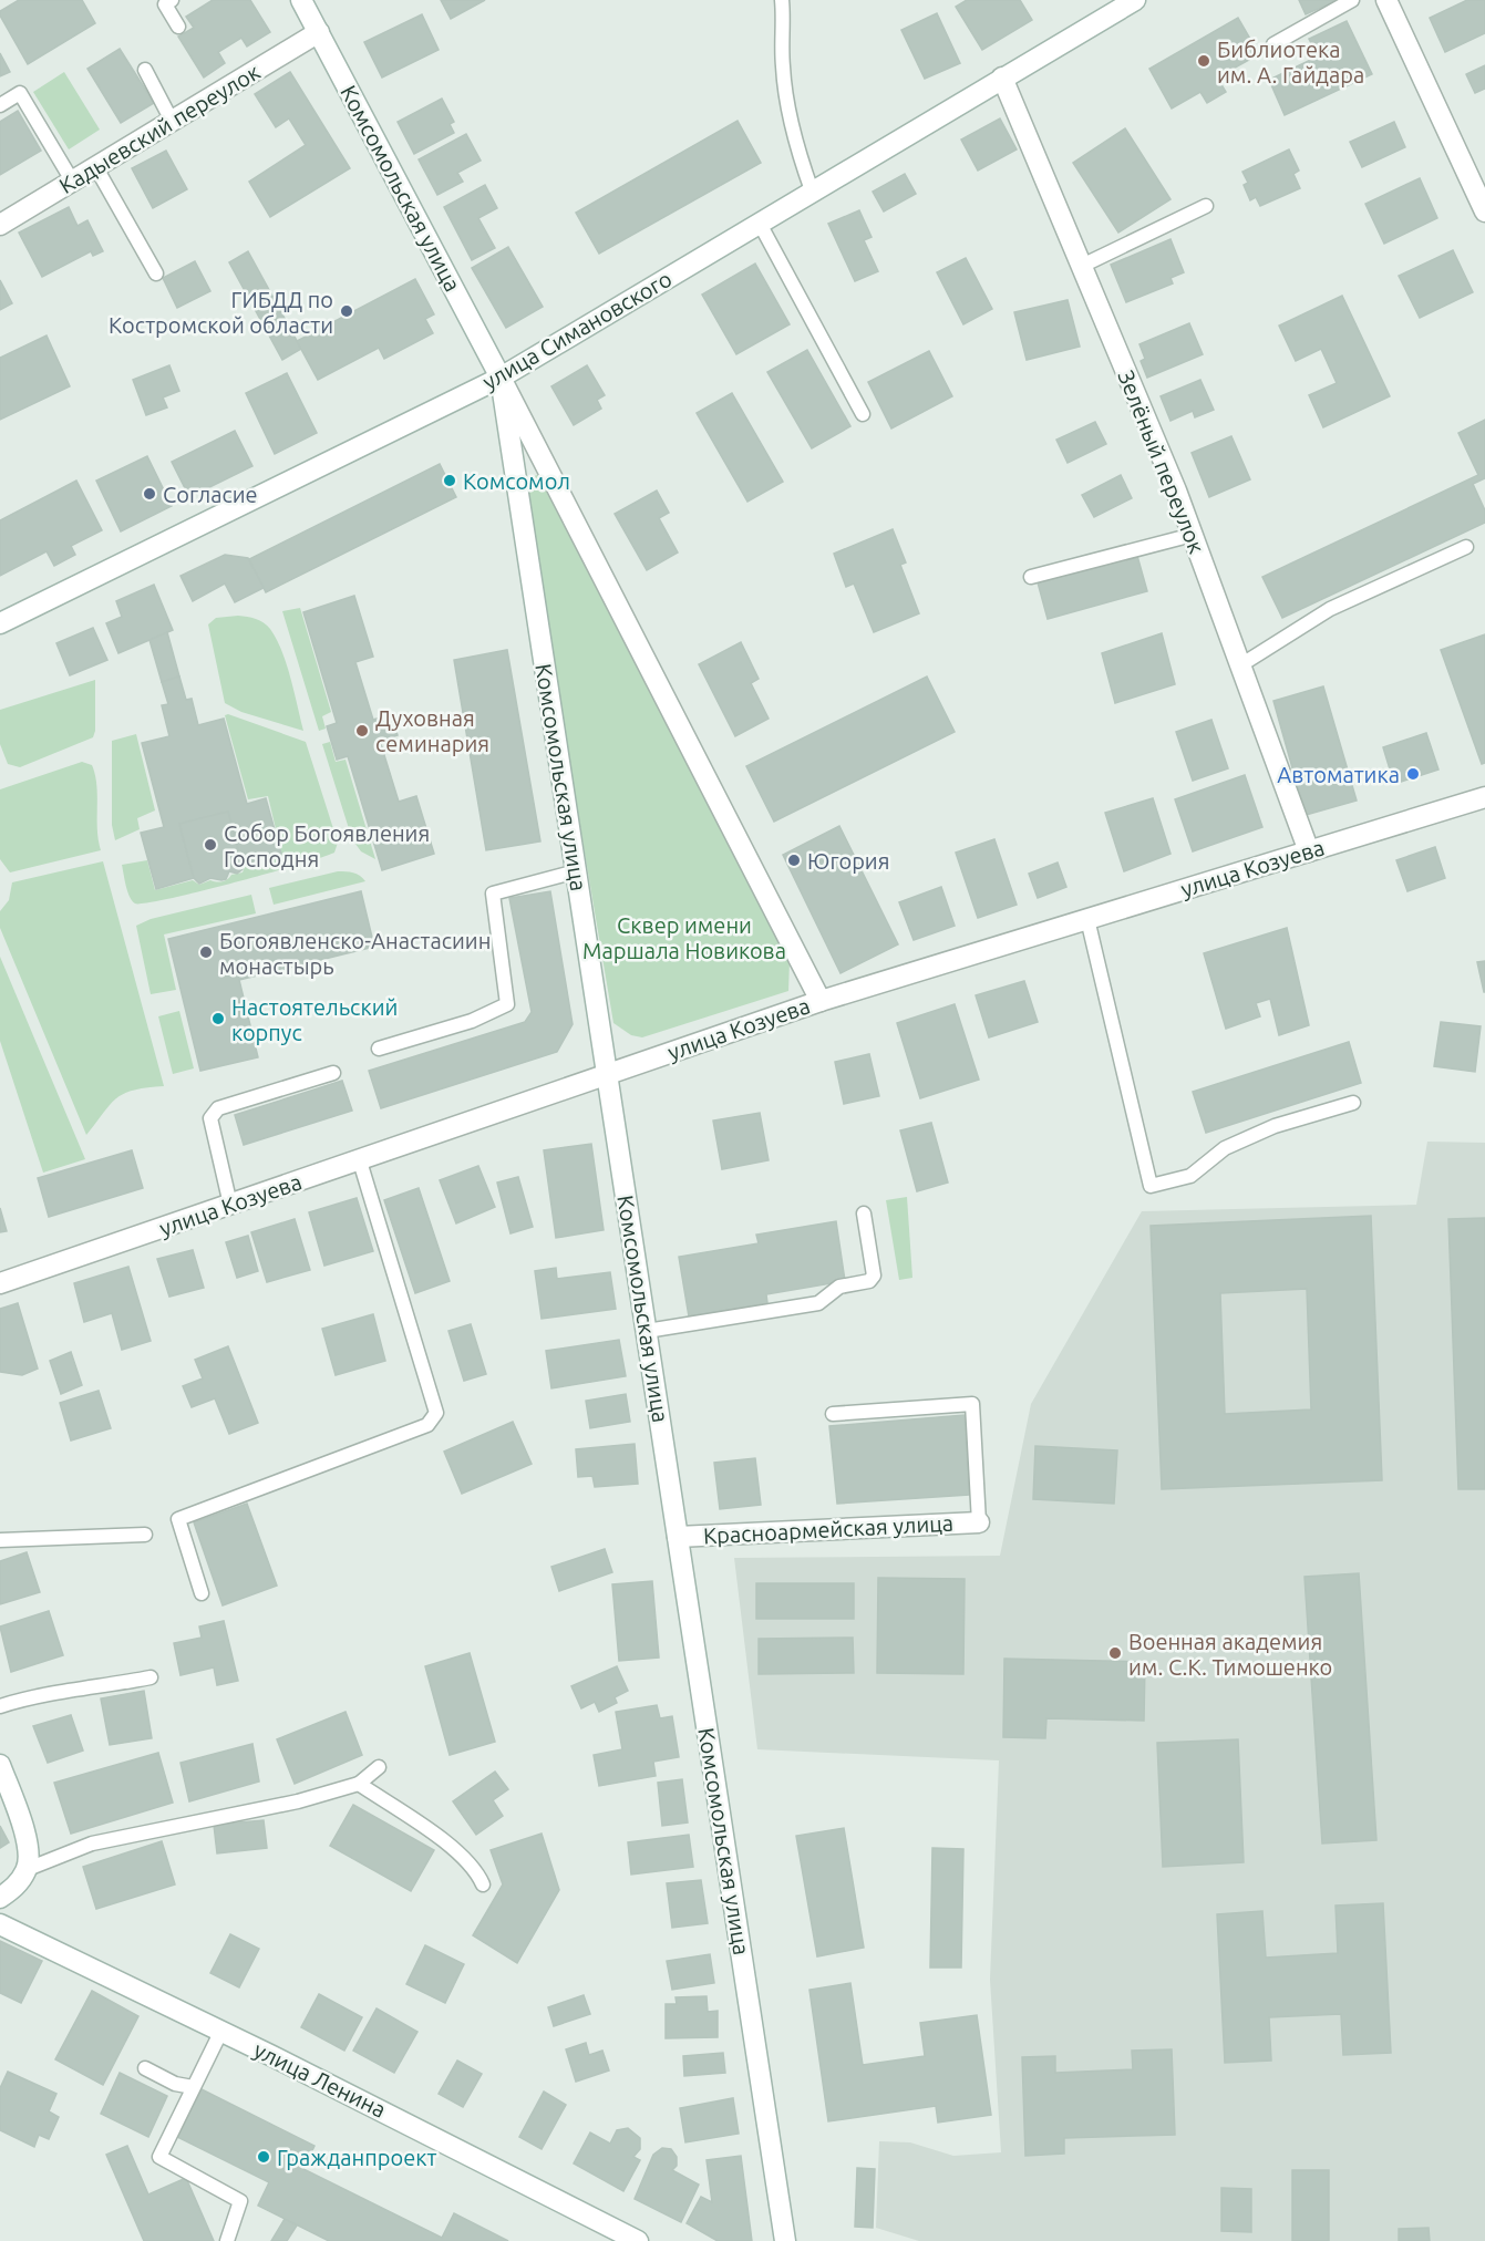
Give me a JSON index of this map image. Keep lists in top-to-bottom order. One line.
{"streets":{"street":["Кадыевский переулок","Комсомольская улица","улица Симановского","Зелёный переулок","улица Козуева","Красноармейская улица","улица Ленина"]},"crossings":[["Кадыевский переулок","Комсомольская улица"],["Комсомольская улица","улица Симановского"],["Комсомольская улица","улица Козуева"],["Комсомольская улица","Красноармейская улица"],["улица Симановского","Зелёный переулок"],["Зелёный переулок","улица Козуева"]],"parks":["Сквер имени Маршала Новикова"],"places":["Библиотека им. А. Гайдара","ГИБДД по Костромской области","Комсомол","Согласие","Духовная семинария","Автоматика","Собор Богоявления Господня","Югория","Богоявленско-Анастасиин монастырь","Настоятельский корпус","Военная академия им. С.К. Тимошенко","Гражданпроект"]}
